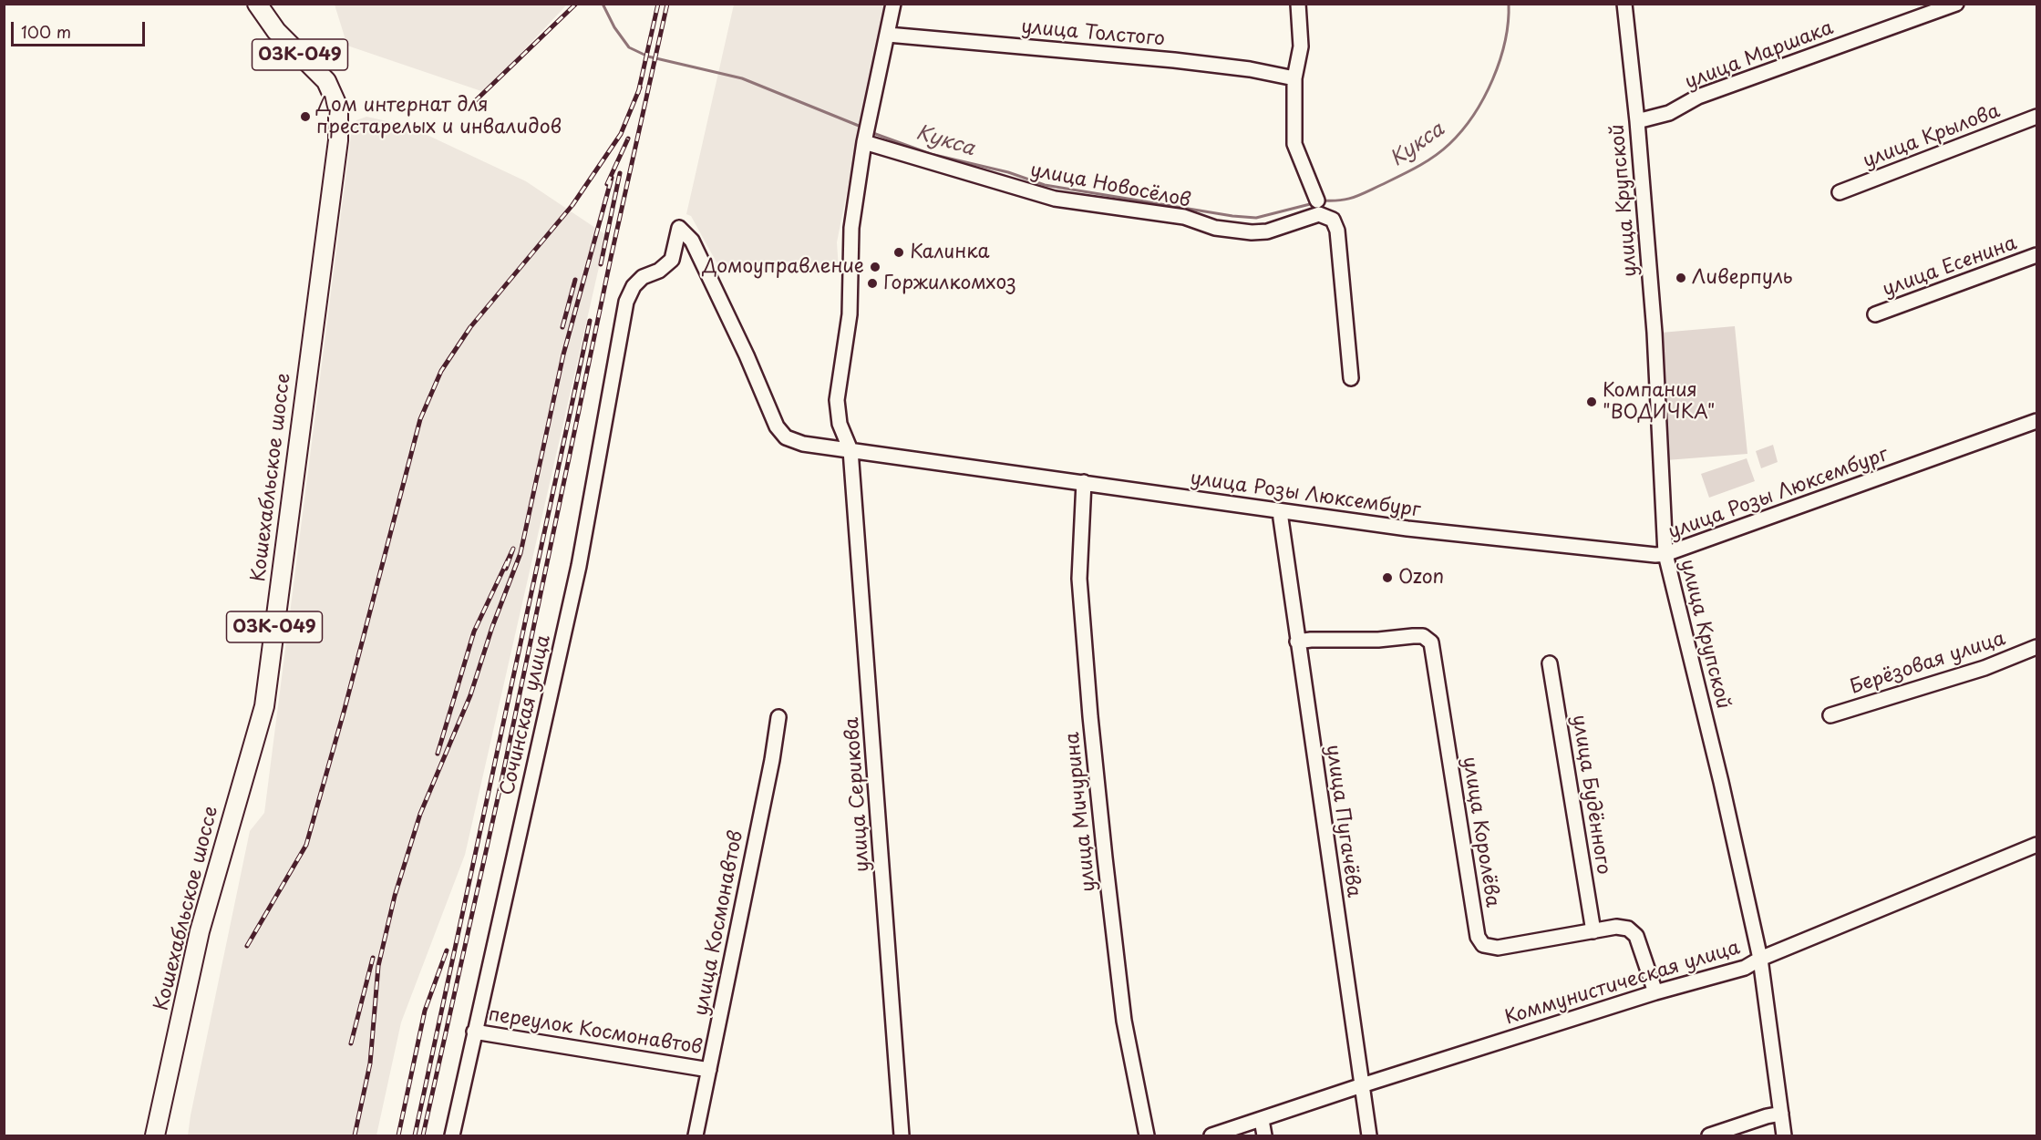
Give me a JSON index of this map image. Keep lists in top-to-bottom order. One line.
{"streets":{"main road":["03К-049","Кошехабльское шоссе"],"street":["улица Толстого","улица Маршака","улица Крылова","улица Новосёлов","улица Крупской","улица Есенина","улица Розы Люксембург","Берёзовая улица","Сочинская улица","улица Серикова","улица Будённого","улица Мичурина","улица Пугачёва","улица Королёва","улица Космонавтов","Коммунистическая улица","переулок Космонавтов"]},"crossings":[["улица Толстого","улица Серикова"],["улица Маршака","улица Крупской"],["улица Новосёлов","улица Серикова"],["улица Крупской","улица Розы Люксембург"],["улица Крупской","Коммунистическая улица"],["улица Розы Люксембург","Сочинская улица"],["улица Розы Люксембург","улица Серикова"],["улица Розы Люксембург","улица Мичурина"],["улица Розы Люксембург","улица Пугачёва"],["Сочинская улица","переулок Космонавтов"],["улица Будённого","улица Королёва"],["улица Пугачёва","улица Королёва"],["улица Пугачёва","Коммунистическая улица"],["улица Королёва","Коммунистическая улица"],["улица Космонавтов","переулок Космонавтов"]],"water":["Кукса"],"places":["Дом интернат для престарелых и инвалидов","Калинка","Домоуправление","Ливерпуль","Горжилкомхоз","Компания \"ВОДИЧКА\"","Ozon"],"scale_bar":"100 m"}
